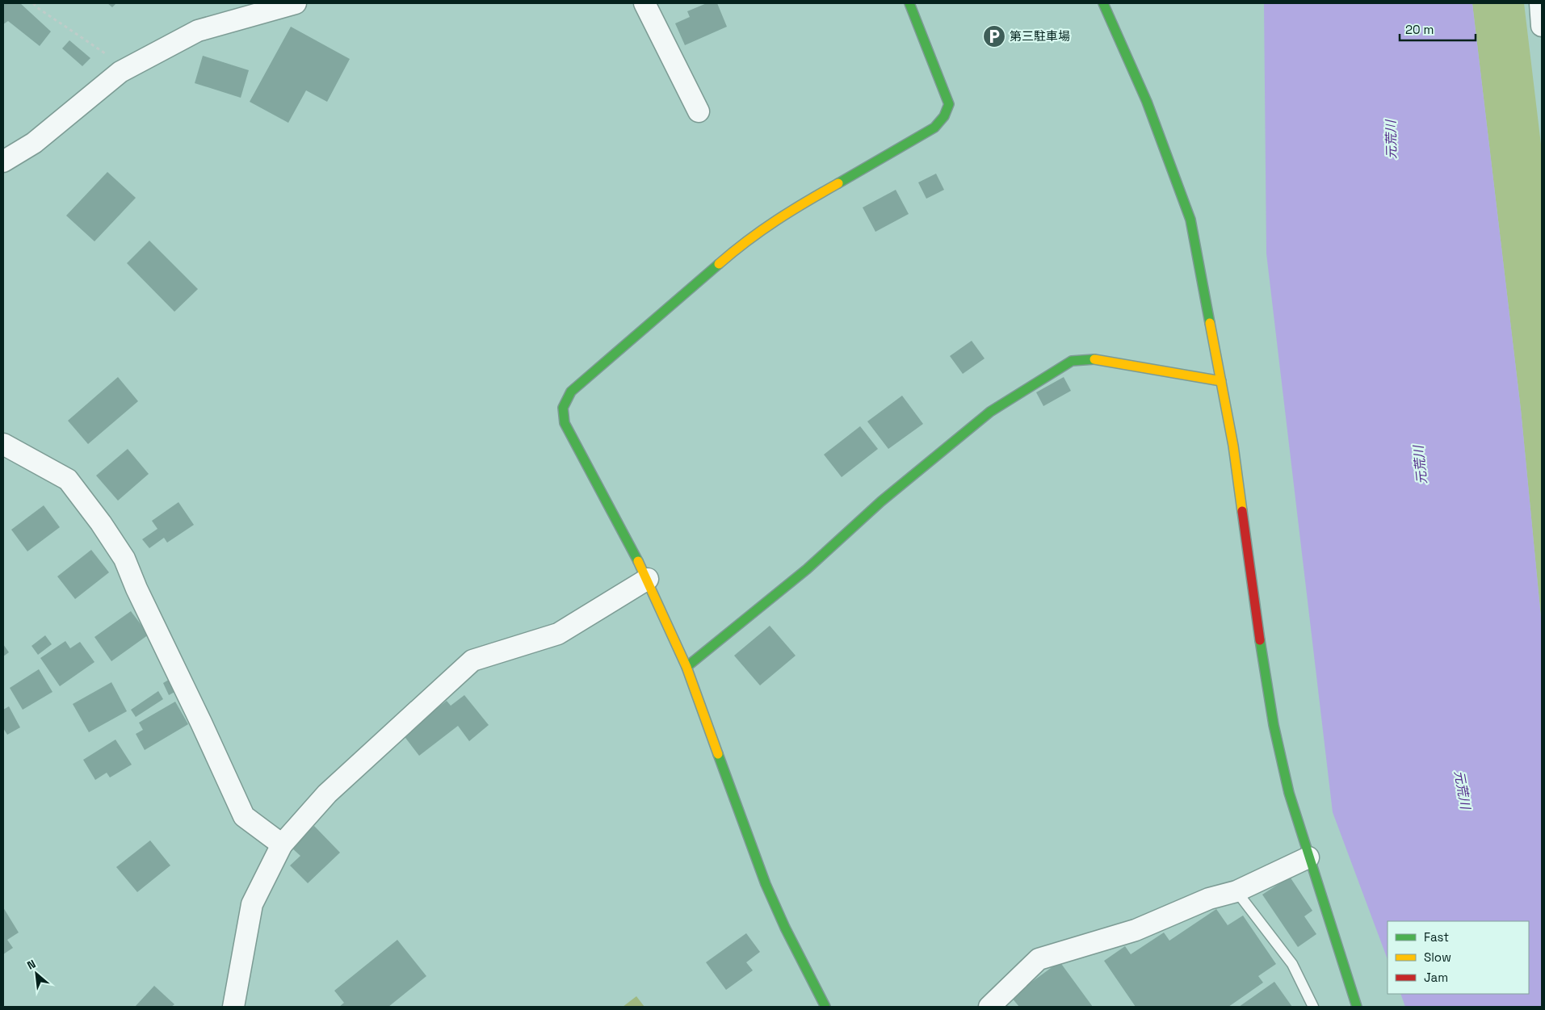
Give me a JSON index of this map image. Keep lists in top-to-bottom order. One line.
{"water":["元荒川"],"places":{"parking":["第三駐車場"]},"legend":["Fast","Slow","Jam"],"scale_bar":"20 m","north":"top left"}
